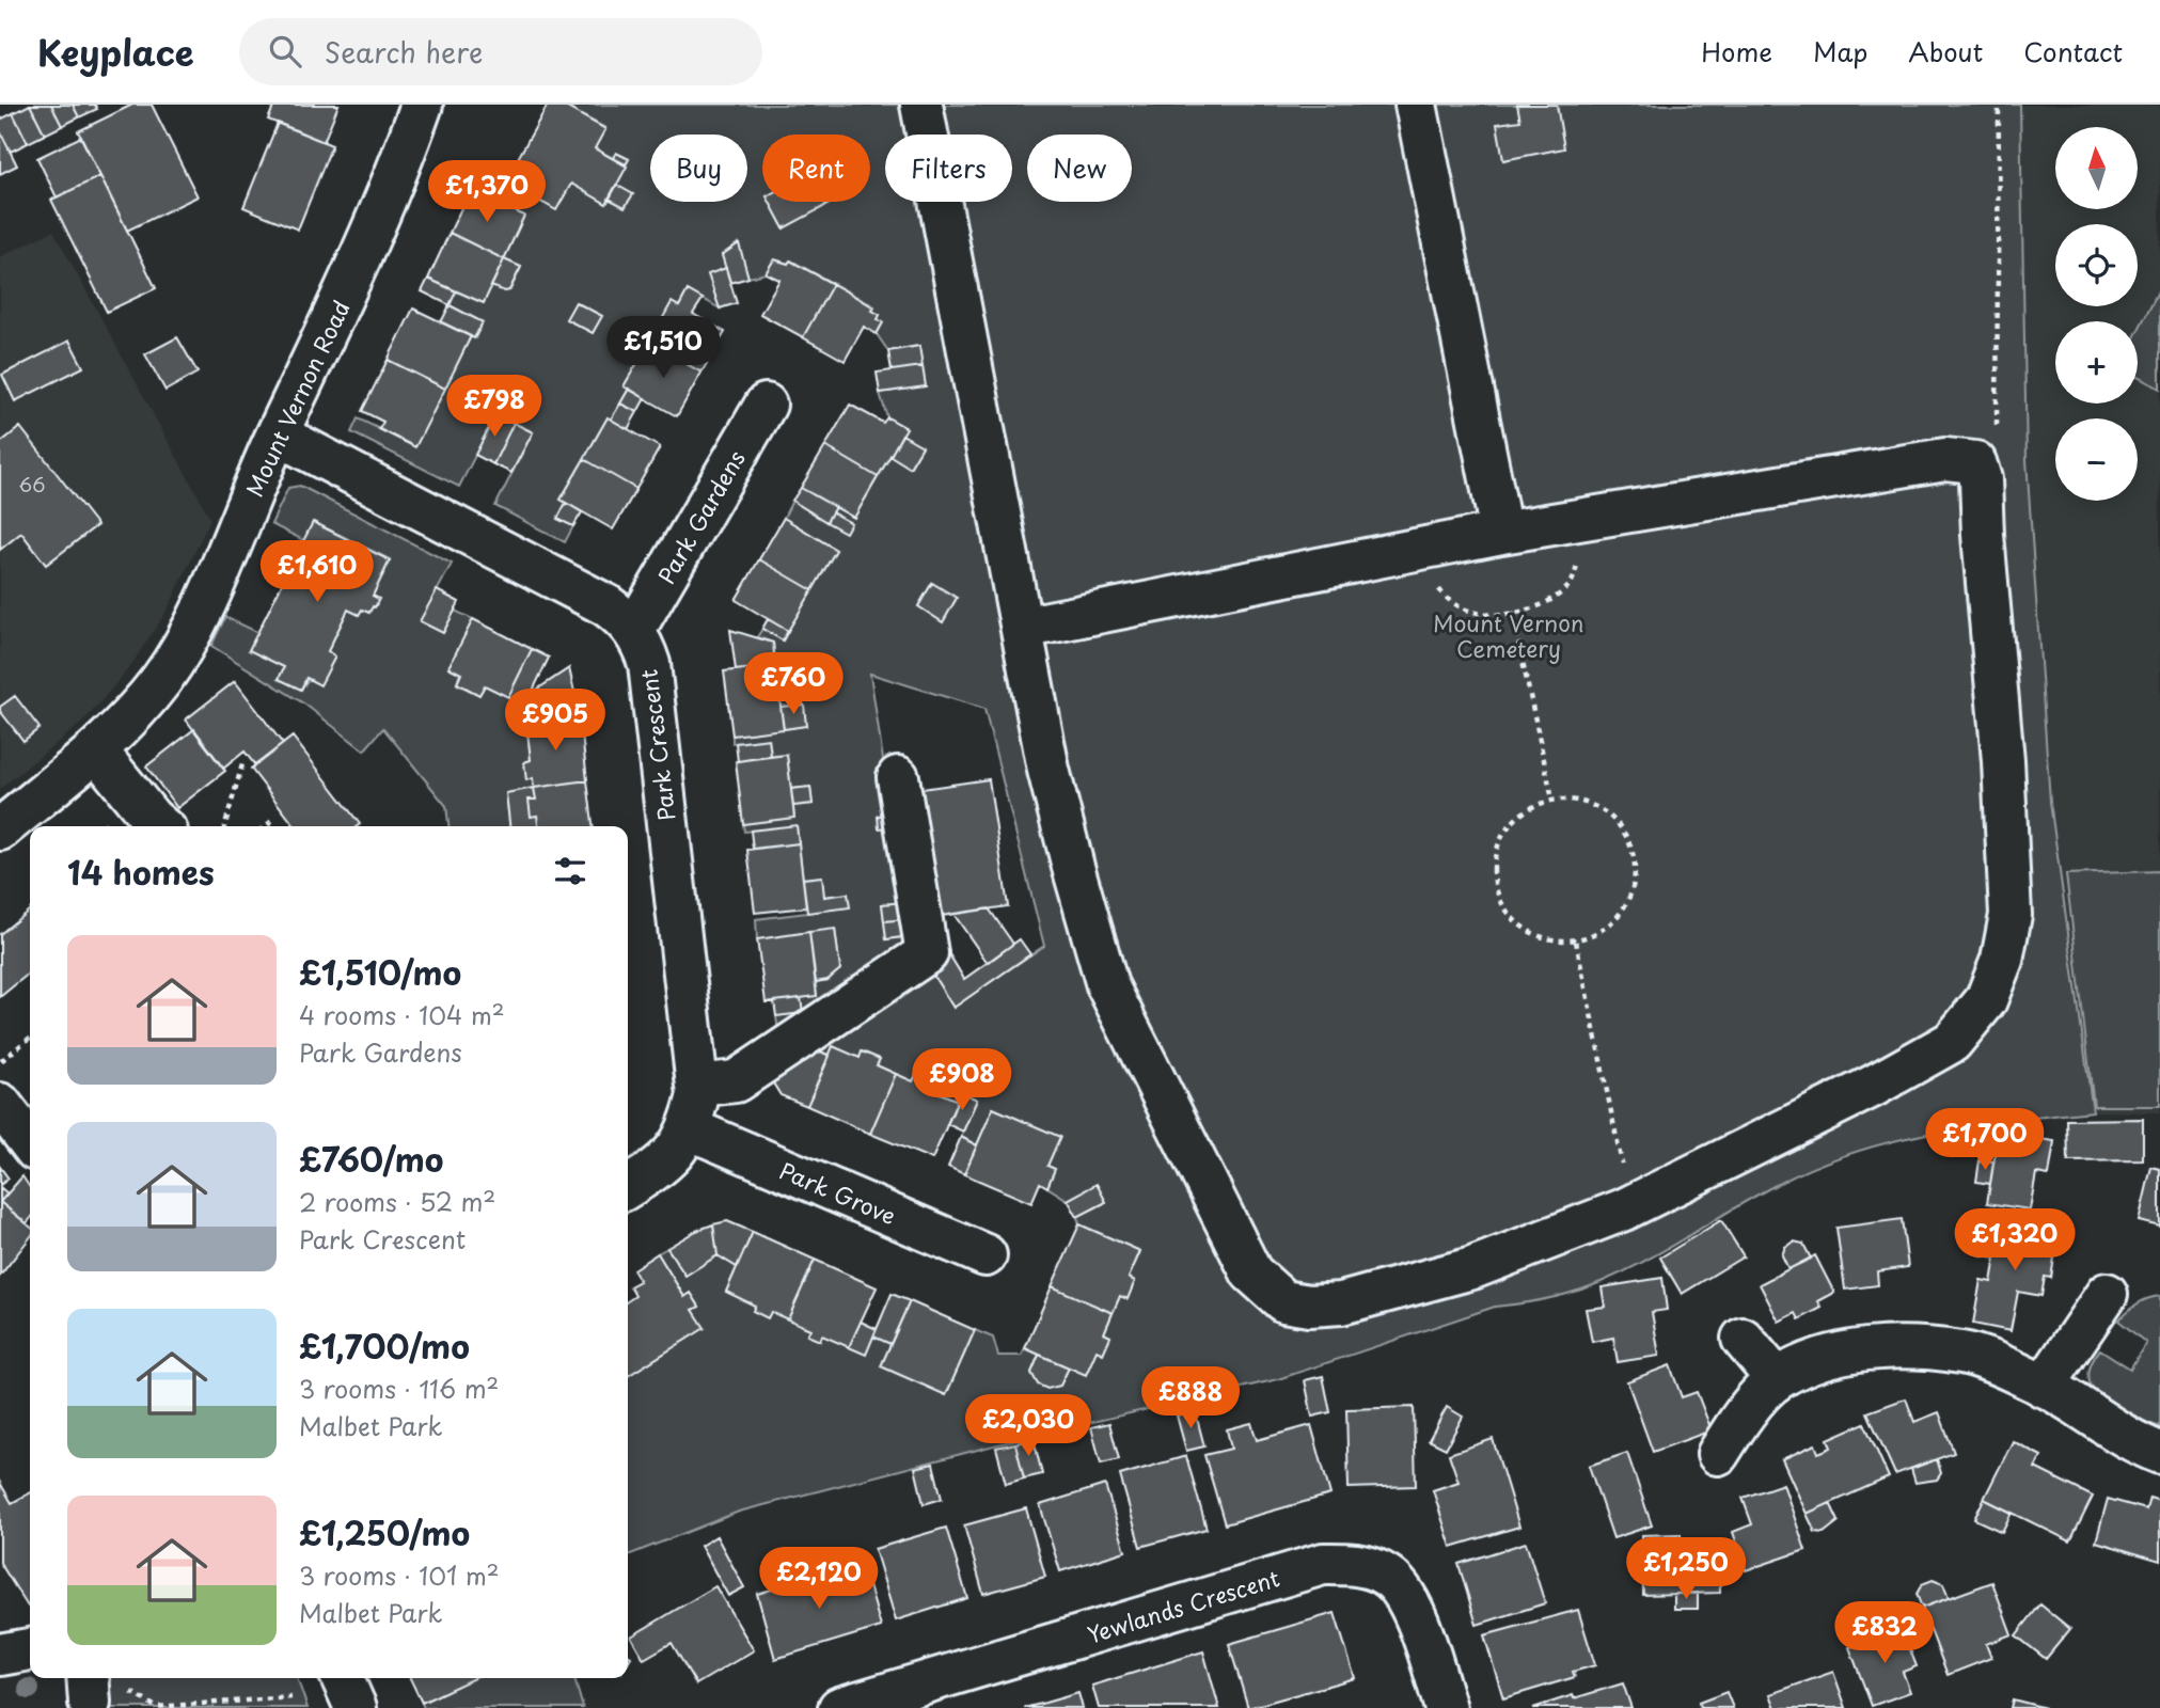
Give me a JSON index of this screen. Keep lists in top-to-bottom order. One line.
{"streets":{"street":["Mount Vernon Road","Park Gardens","Park Crescent","Park Grove","Yewlands Crescent"]},"crossings":[["Mount Vernon Road","Park Crescent"],["Park Gardens","Park Crescent"],["Park Crescent","Park Grove"]],"parks":["Mount Vernon Cemetery"],"house_numbers":["66"],"north":"top","page":{"header":"Keyplace","search":"Search here","nav":["Home","Map","About","Contact"],"map_buttons":["+","−"],"chip":["Buy","Rent","Filters","New"],"price":["£1,370","£1,510","£798","£1,610","£760","£905","£908","£1,700","£1,320","£888","£2,030","£1,250","£2,120","£832"],"heading":"14 homes","list":[{"name":"£1,510/mo","note":"4 rooms · 104 m² · Park Gardens"},{"name":"£760/mo","note":"2 rooms · 52 m² · Park Crescent"},{"name":"£1,700/mo","note":"3 rooms · 116 m² · Malbet Park"},{"name":"£1,250/mo","note":"3 rooms · 101 m² · Malbet Park"}]}}
